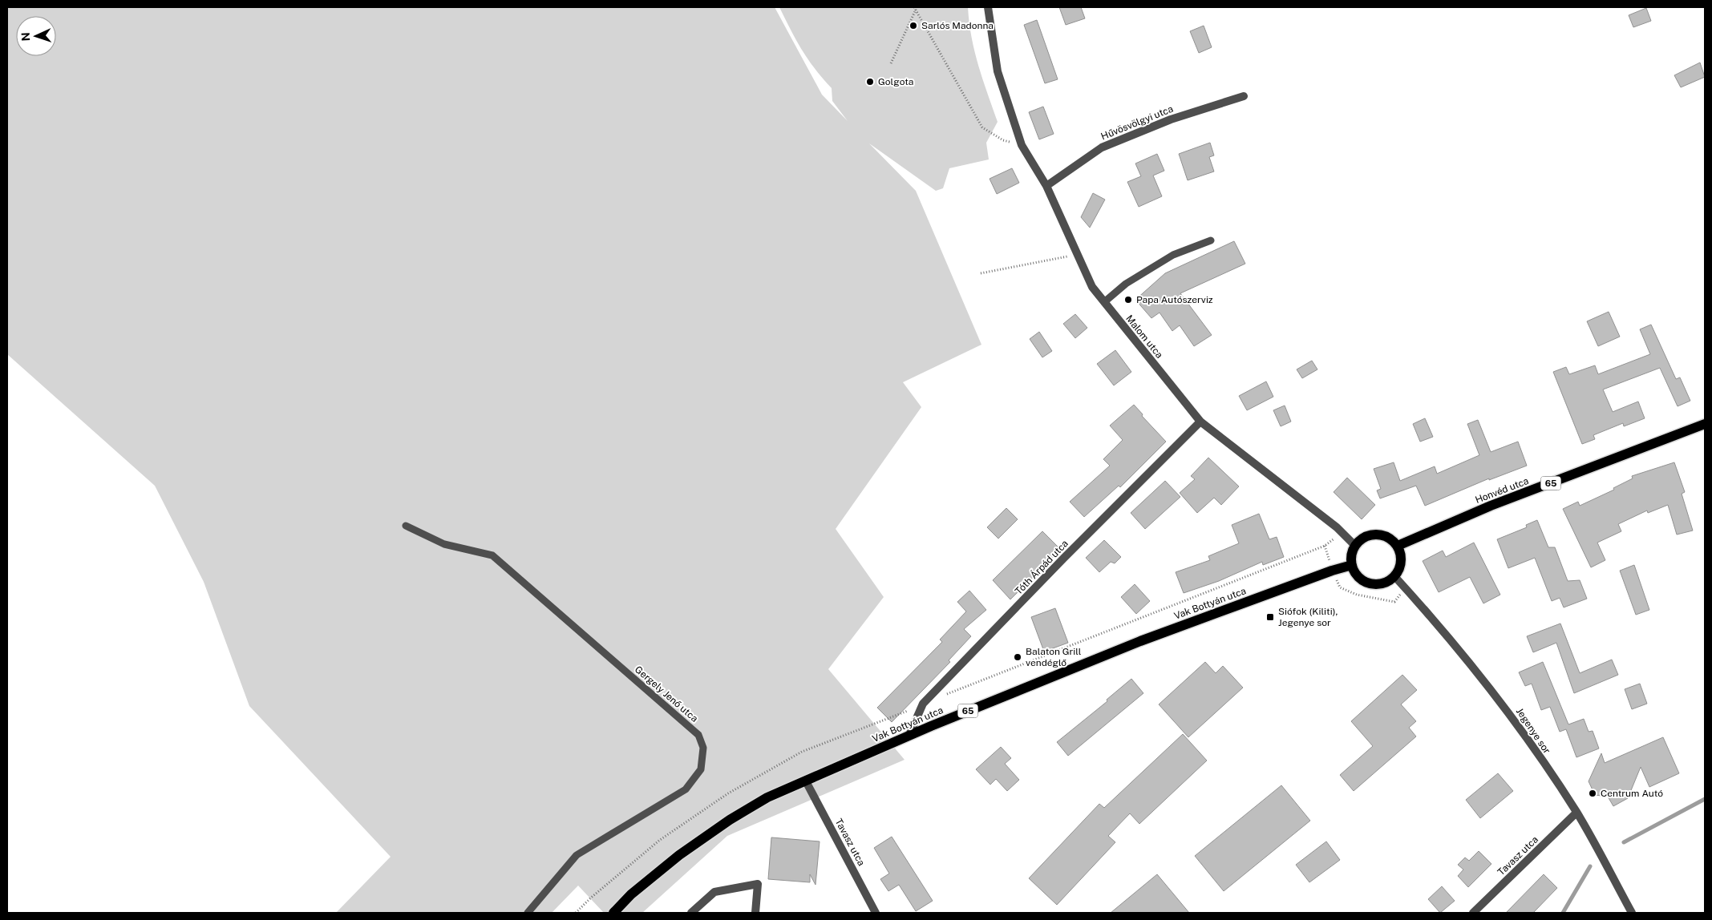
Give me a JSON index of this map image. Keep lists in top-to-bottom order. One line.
{"streets":{"main road":["65","Honvéd utca","Vak Bottyán utca"],"street":["Hűvösvölgyi utca","Malom utca","Tóth Árpád utca","Jegenye sor","Tavasz utca"],"lane":["Gergely Jenő utca"]},"crossings":[["Hűvösvölgyi utca","Malom utca"],["Malom utca","Honvéd utca"],["Malom utca","Tóth Árpád utca"],["Malom utca","Vak Bottyán utca"],["Malom utca","Jegenye sor"],["Honvéd utca","Vak Bottyán utca"],["Honvéd utca","Jegenye sor"],["Tóth Árpád utca","Vak Bottyán utca"],["Vak Bottyán utca","Jegenye sor"],["Vak Bottyán utca","Tavasz utca"],["Jegenye sor","Tavasz utca"]],"places":{"other":["Sarlós Madonna","Golgota","Papa Autószerviz","Balaton Grill vendéglő","Centrum Autó"],"transit":["Siófok (Kiliti), Jegenye sor"]},"north":"left"}
